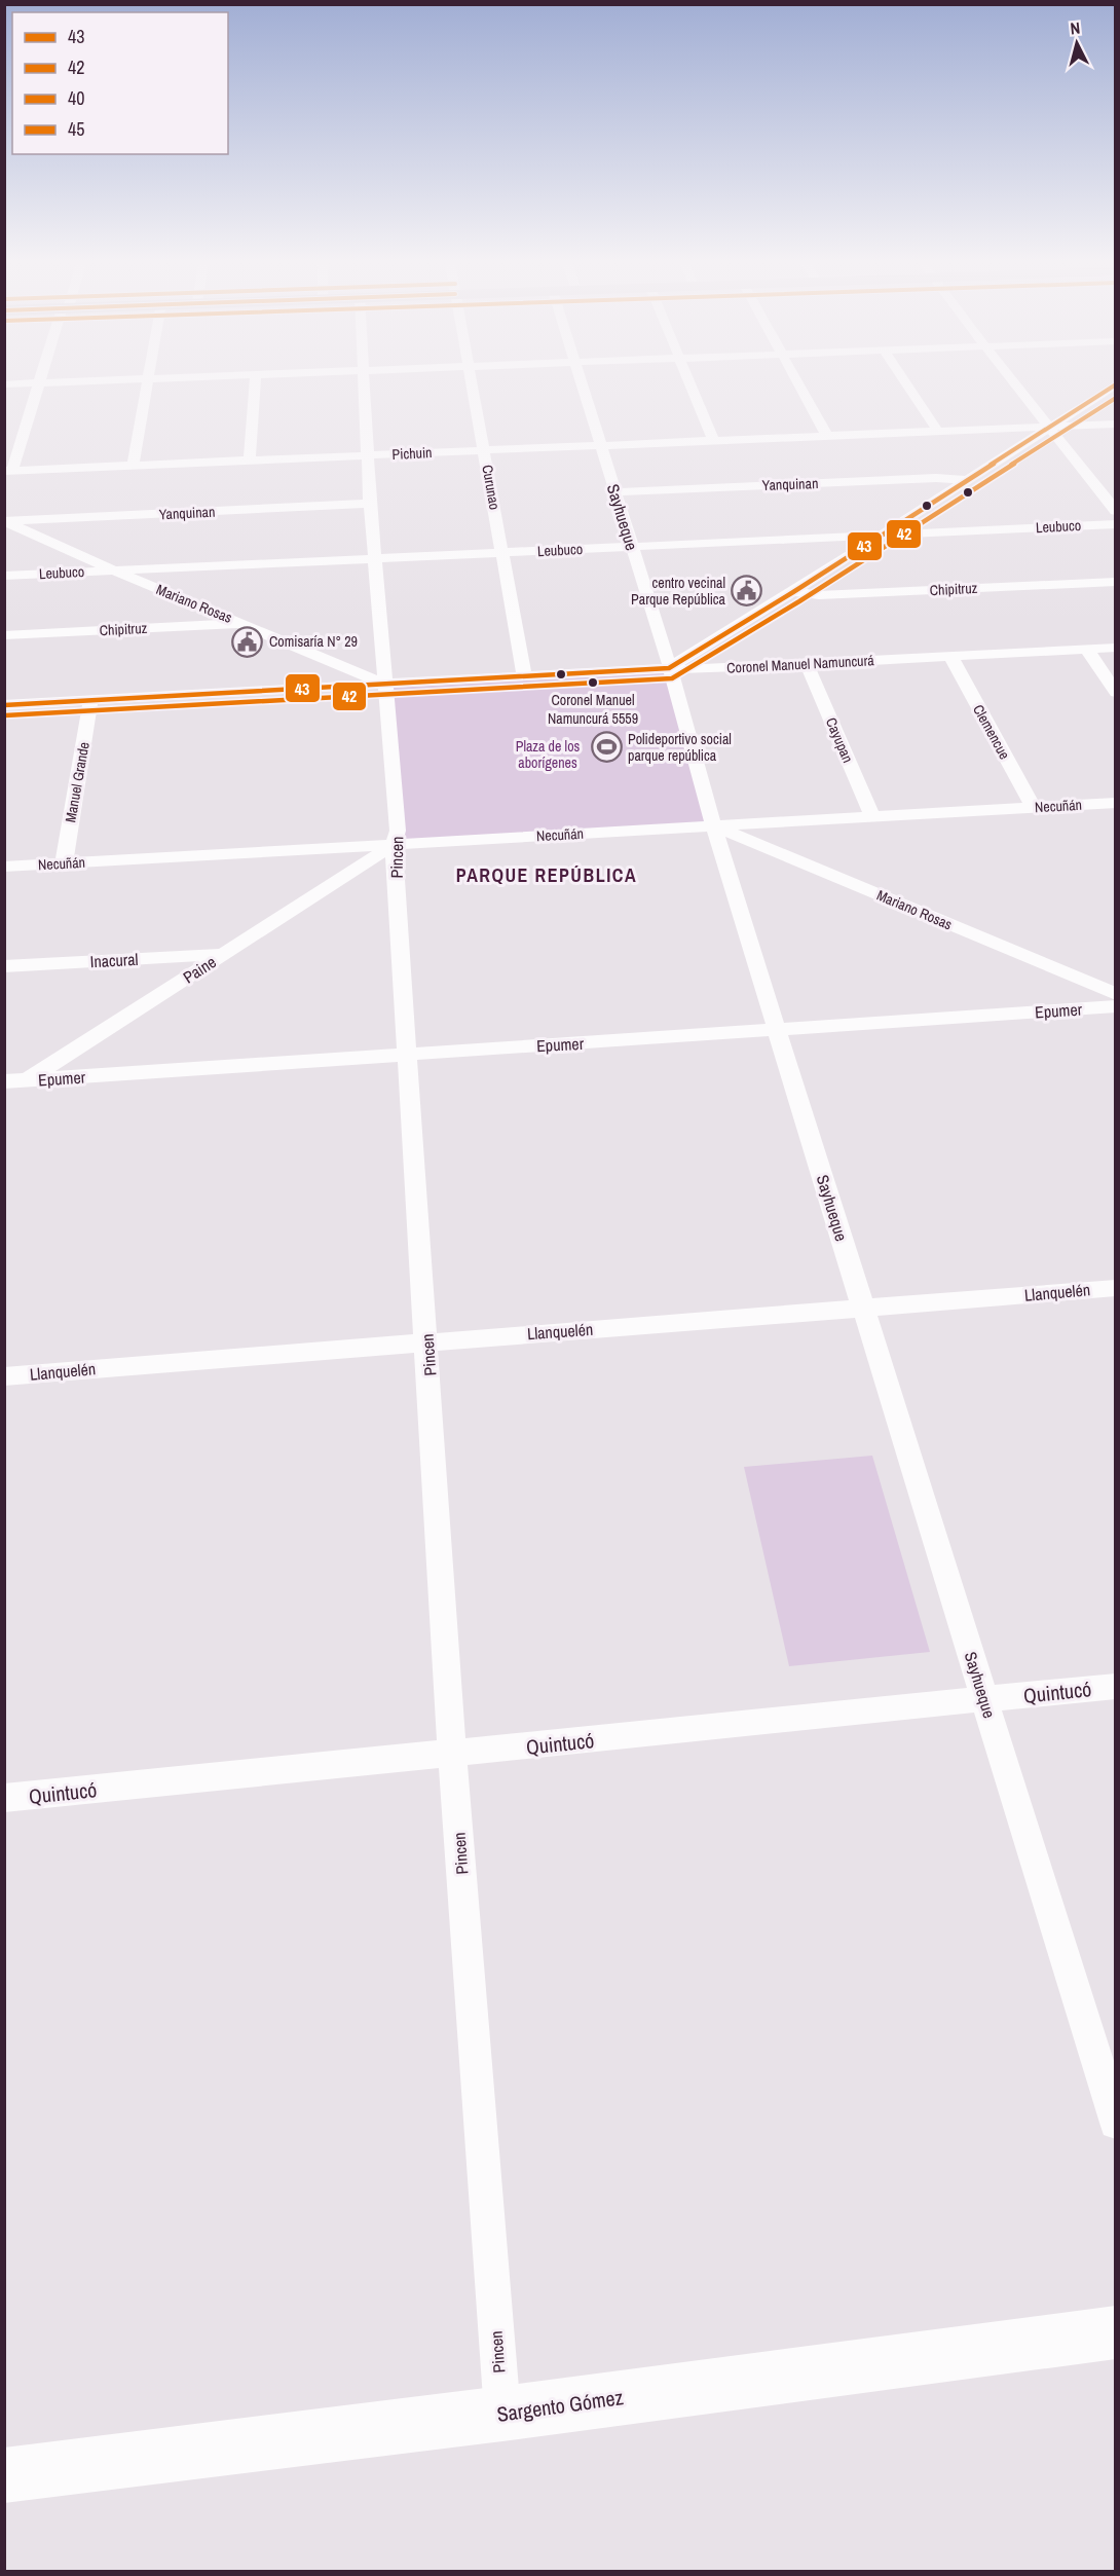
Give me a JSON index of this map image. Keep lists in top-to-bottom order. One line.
{"streets":{"main road":["Sargento Gómez"],"street":["Pichuin","Yanquinan","Curunao","Sayhueque","Leubuco","Chipitruz","Mariano Rosas","Coronel Manuel Namuncurá","Clemencue","Cayupan","Manuel Grande","Necuñán","Pincen","Inacural","Paine","Epumer","Llanquelén","Quintucó"]},"crossings":[["Pichuin","Curunao"],["Pichuin","Sayhueque"],["Pichuin","Pincen"],["Yanquinan","Sayhueque"],["Yanquinan","Mariano Rosas"],["Yanquinan","Pincen"],["Curunao","Leubuco"],["Curunao","Coronel Manuel Namuncurá"],["Sayhueque","Leubuco"],["Sayhueque","Mariano Rosas"],["Sayhueque","Coronel Manuel Namuncurá"],["Sayhueque","Necuñán"],["Sayhueque","Epumer"],["Sayhueque","Llanquelén"],["Sayhueque","Quintucó"],["Leubuco","Mariano Rosas"],["Leubuco","Pincen"],["Chipitruz","Mariano Rosas"],["Mariano Rosas","Coronel Manuel Namuncurá"],["Mariano Rosas","Necuñán"],["Mariano Rosas","Pincen"],["Coronel Manuel Namuncurá","Clemencue"],["Coronel Manuel Namuncurá","Cayupan"],["Coronel Manuel Namuncurá","Manuel Grande"],["Coronel Manuel Namuncurá","Pincen"],["Clemencue","Necuñán"],["Cayupan","Necuñán"],["Manuel Grande","Necuñán"],["Necuñán","Pincen"],["Necuñán","Paine"],["Pincen","Paine"],["Pincen","Epumer"],["Pincen","Llanquelén"],["Pincen","Quintucó"],["Pincen","Sargento Gómez"],["Inacural","Paine"],["Paine","Epumer"]],"districts":["PARQUE REPÚBLICA"],"parks":["Plaza de los aborígenes"],"places":{"public building":["centro vecinal Parque República","Comisaría N° 29"],"other":["Coronel Manuel Namuncurá 5559"],"sports":["Polideportivo social parque república"]},"lines":["transit line 43","transit line 42"],"legend":["43","42","40","45"],"north":"top"}
